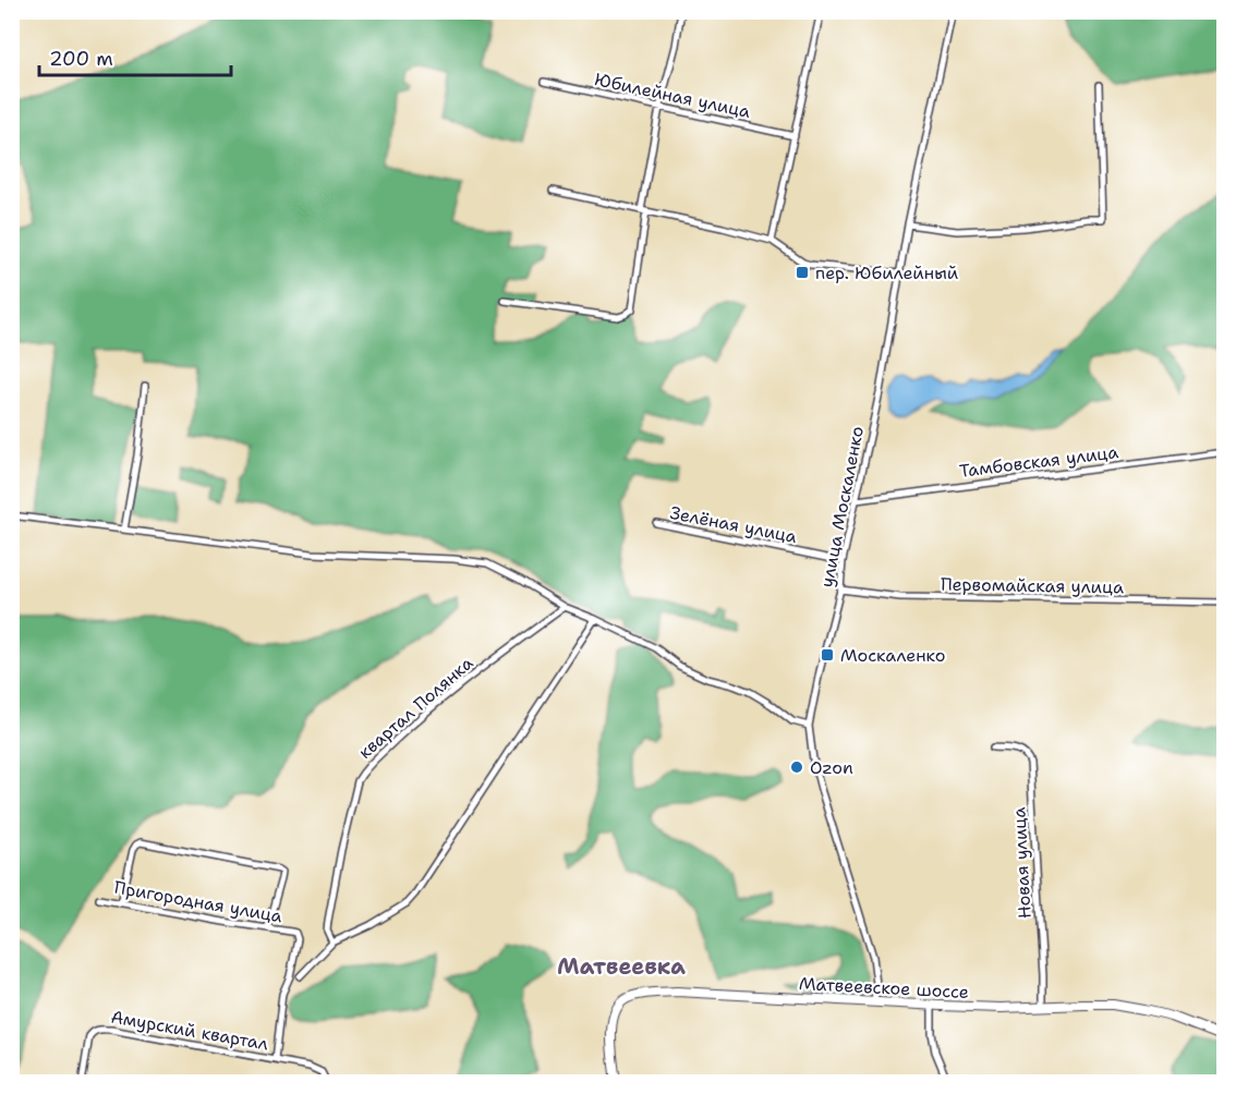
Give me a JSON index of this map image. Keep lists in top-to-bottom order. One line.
{"streets":{"main road":["Матвеевское шоссе"],"street":["Юбилейная улица","Тамбовская улица","улица Москаленко","Зелёная улица","Первомайская улица","квартал Полянка","Новая улица","Пригородная улица","Амурский квартал"]},"crossings":[["Тамбовская улица","улица Москаленко"],["улица Москаленко","Зелёная улица"],["улица Москаленко","Первомайская улица"],["улица Москаленко","Матвеевское шоссе"],["Новая улица","Матвеевское шоссе"],["Пригородная улица","Амурский квартал"]],"districts":["Матвеевка"],"places":{"transit":["пер. Юбилейный","Москаленко"],"other":["Ozon"]},"scale_bar":"200 m"}
